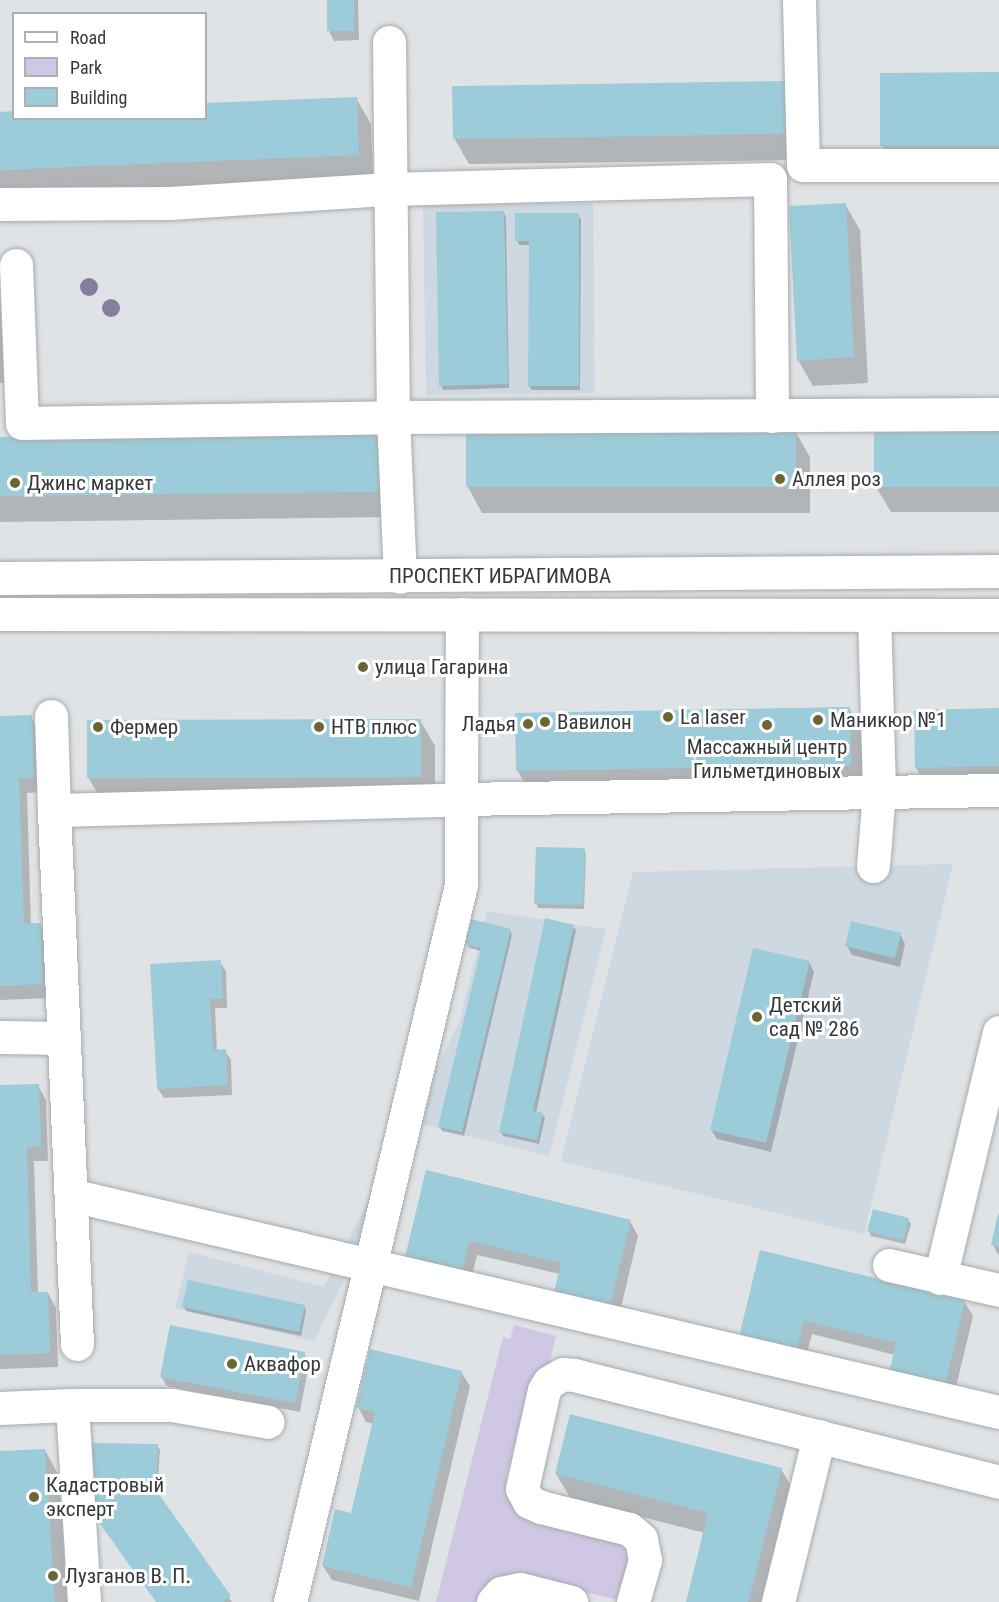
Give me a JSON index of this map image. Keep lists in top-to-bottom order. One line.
{"streets":{"main road":["ПРОСПЕКТ ИБРАГИМОВА"]},"places":["Аллея роз","Джинс маркет","улица Гагарина","La laser","Маникюр №1","Вавилон","Ладья","Массажный центр Гильметдиновых","Фермер","НТВ плюс","Детский сад № 286","Аквафор","Кадастровый эксперт","Лузганов В. П."],"legend":["Road","Park","Building"]}
